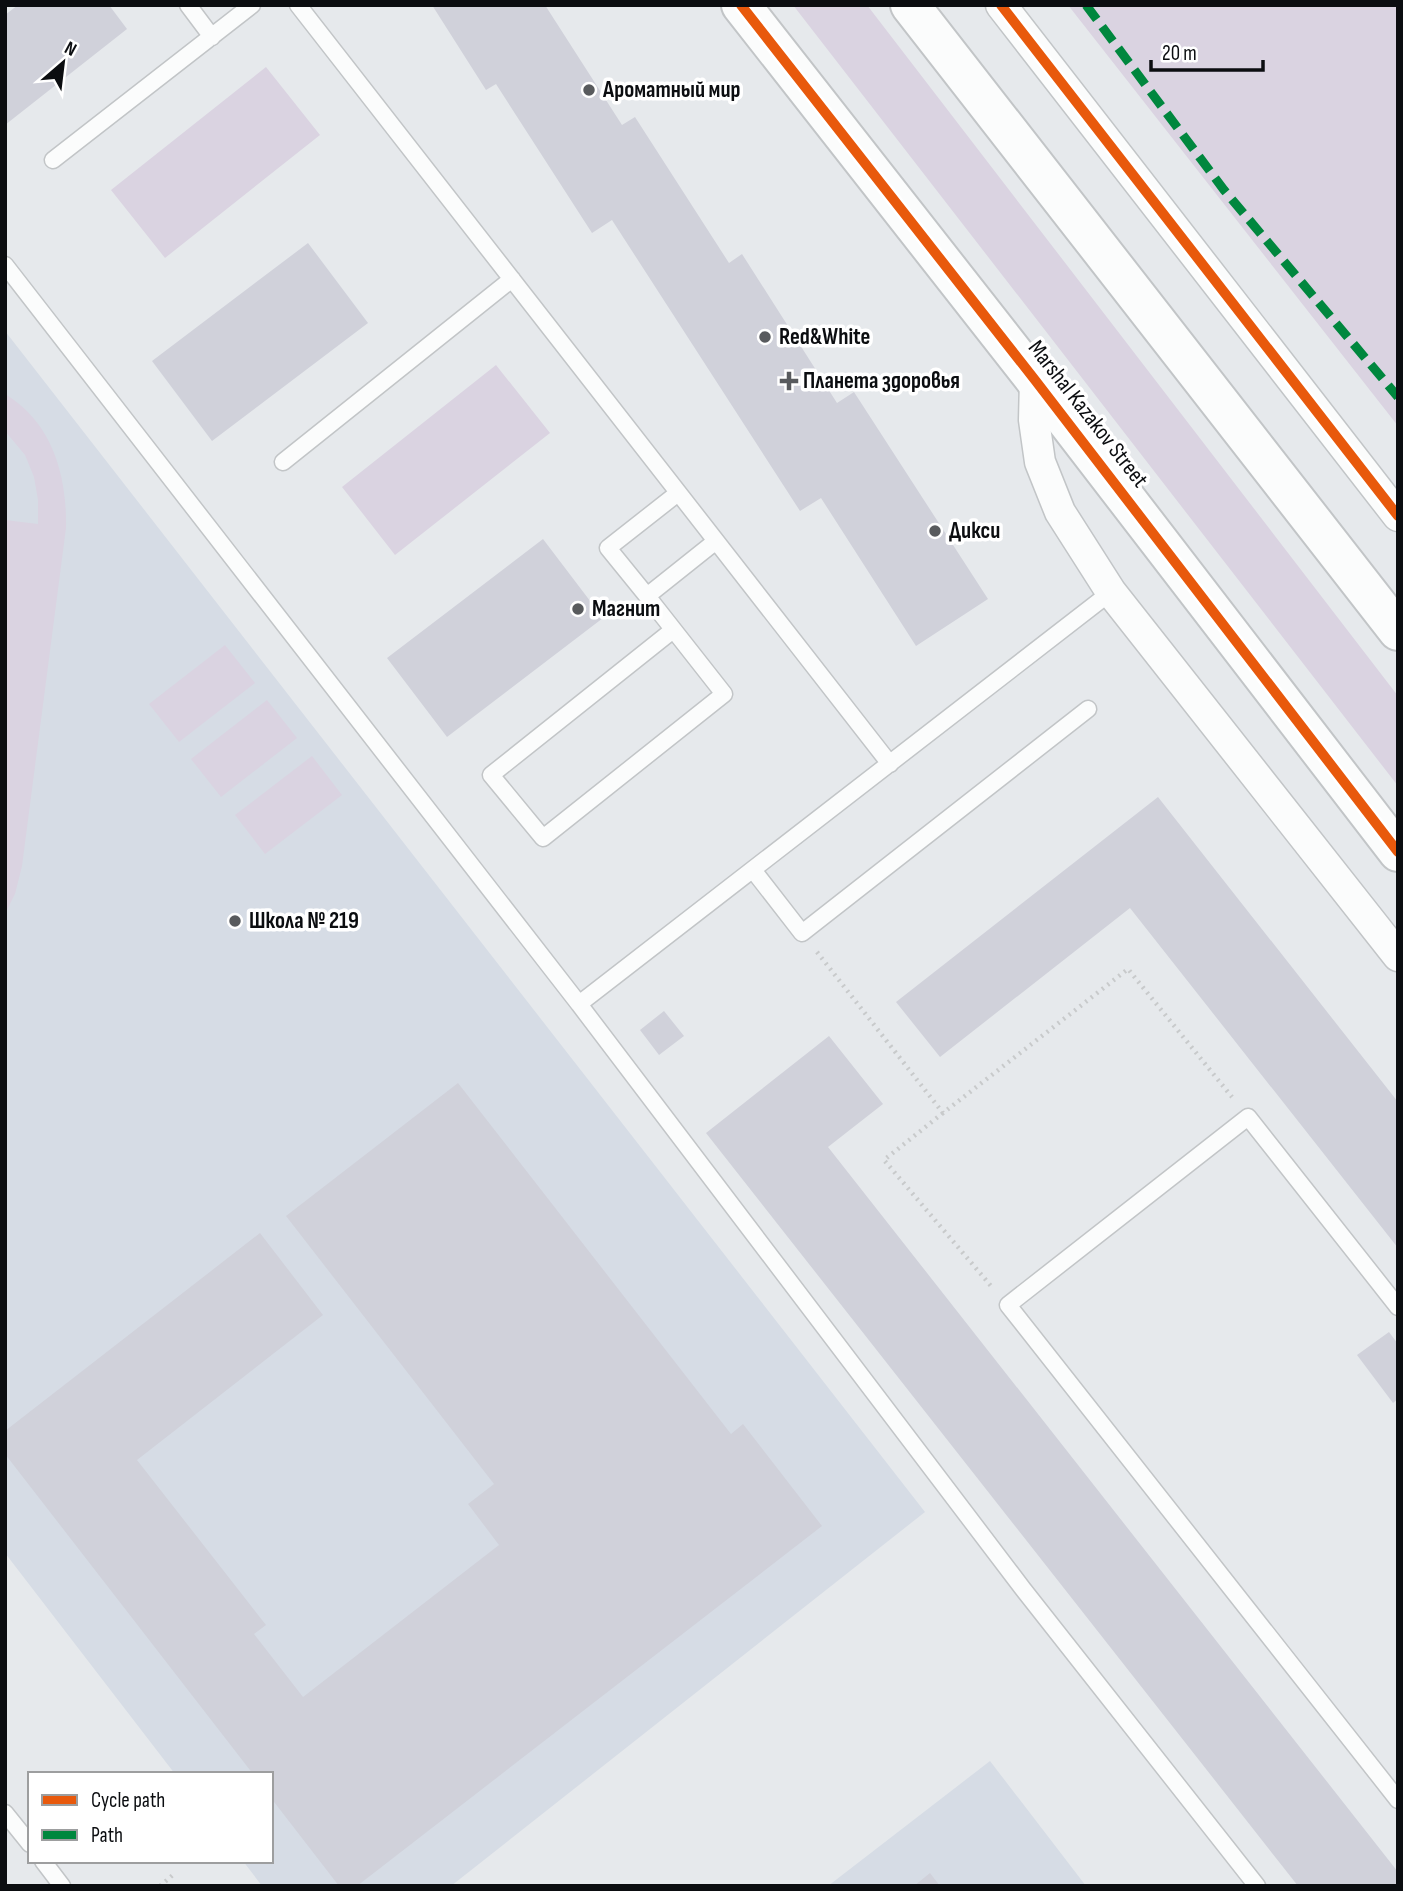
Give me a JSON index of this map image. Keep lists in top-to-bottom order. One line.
{"streets":{"street":["Marshal Kazakov Street"]},"places":{"other":["Ароматный мир","Red&White","Дикси","Магнит","Школа № 219"],"health":["Планета здоровья"]},"legend":["Cycle path","Path"],"scale_bar":"20 m","north":"top right"}
